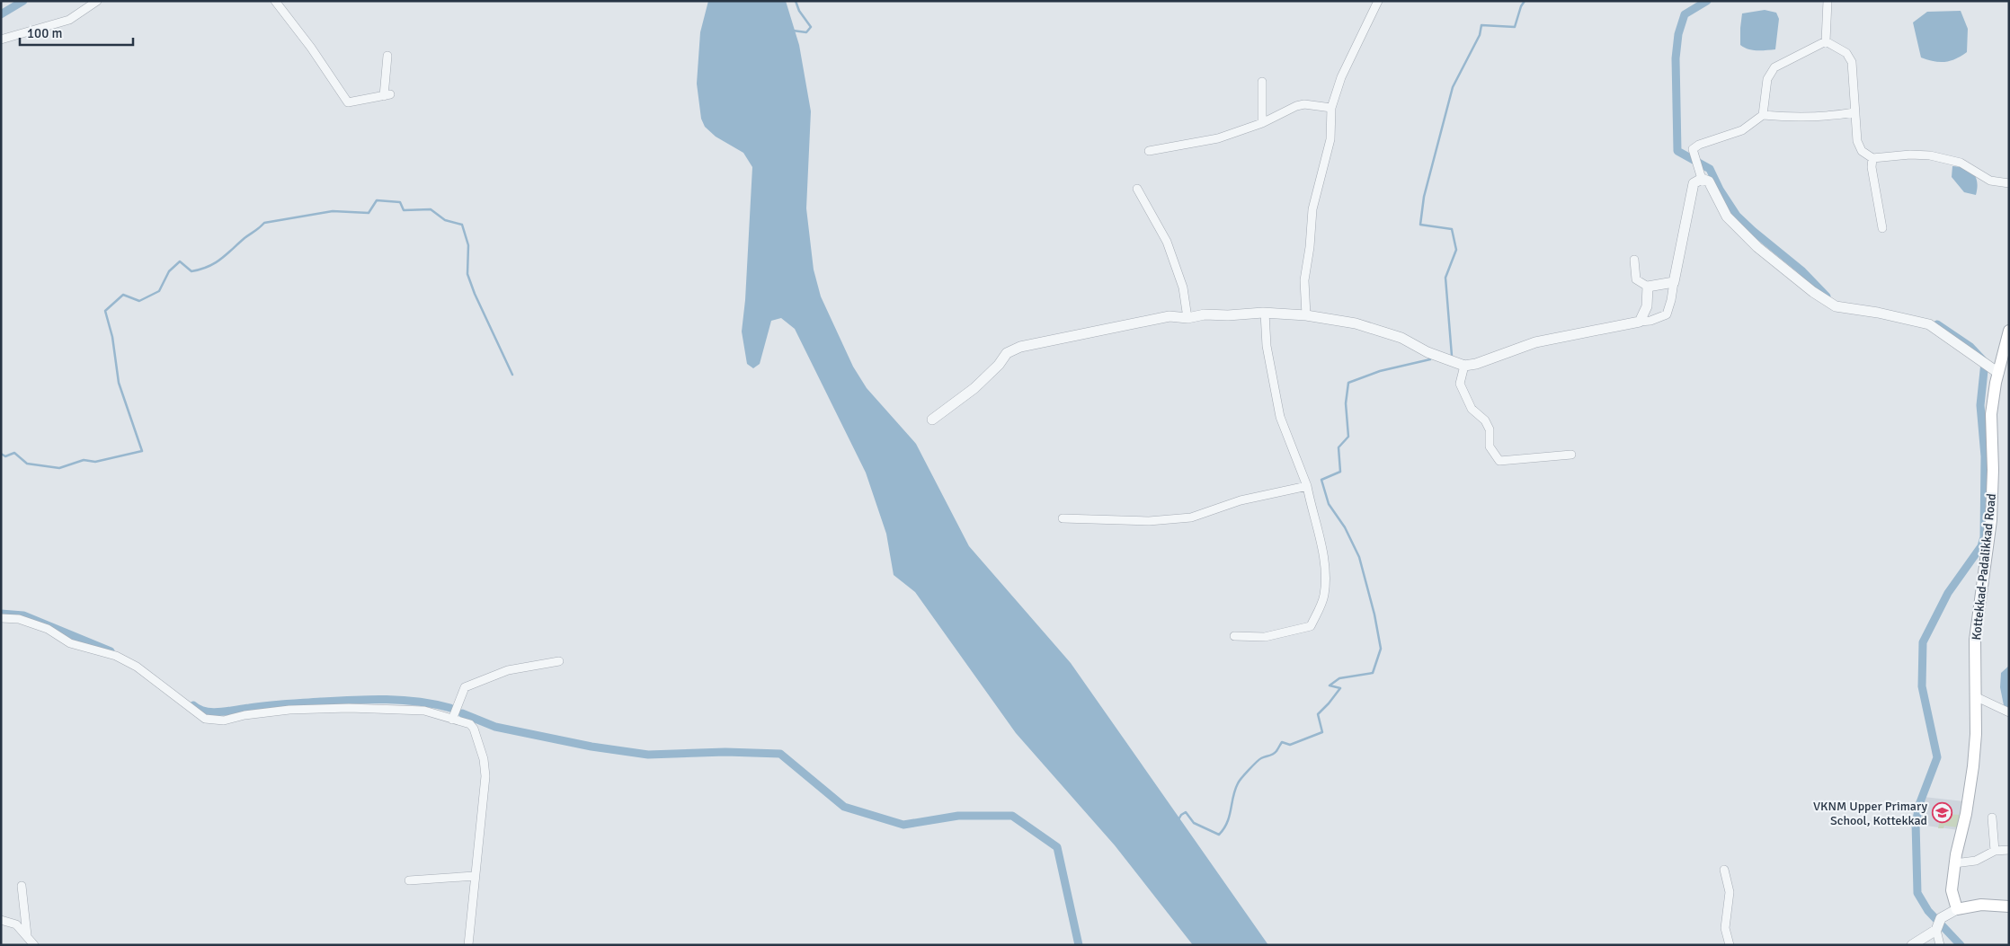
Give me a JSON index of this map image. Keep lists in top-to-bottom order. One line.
{"streets":{"main road":["Kottekkad-Padalikkad Road"]},"places":{"school or university":["VKNM Upper Primary School, Kottekkad"]},"scale_bar":"100 m"}
